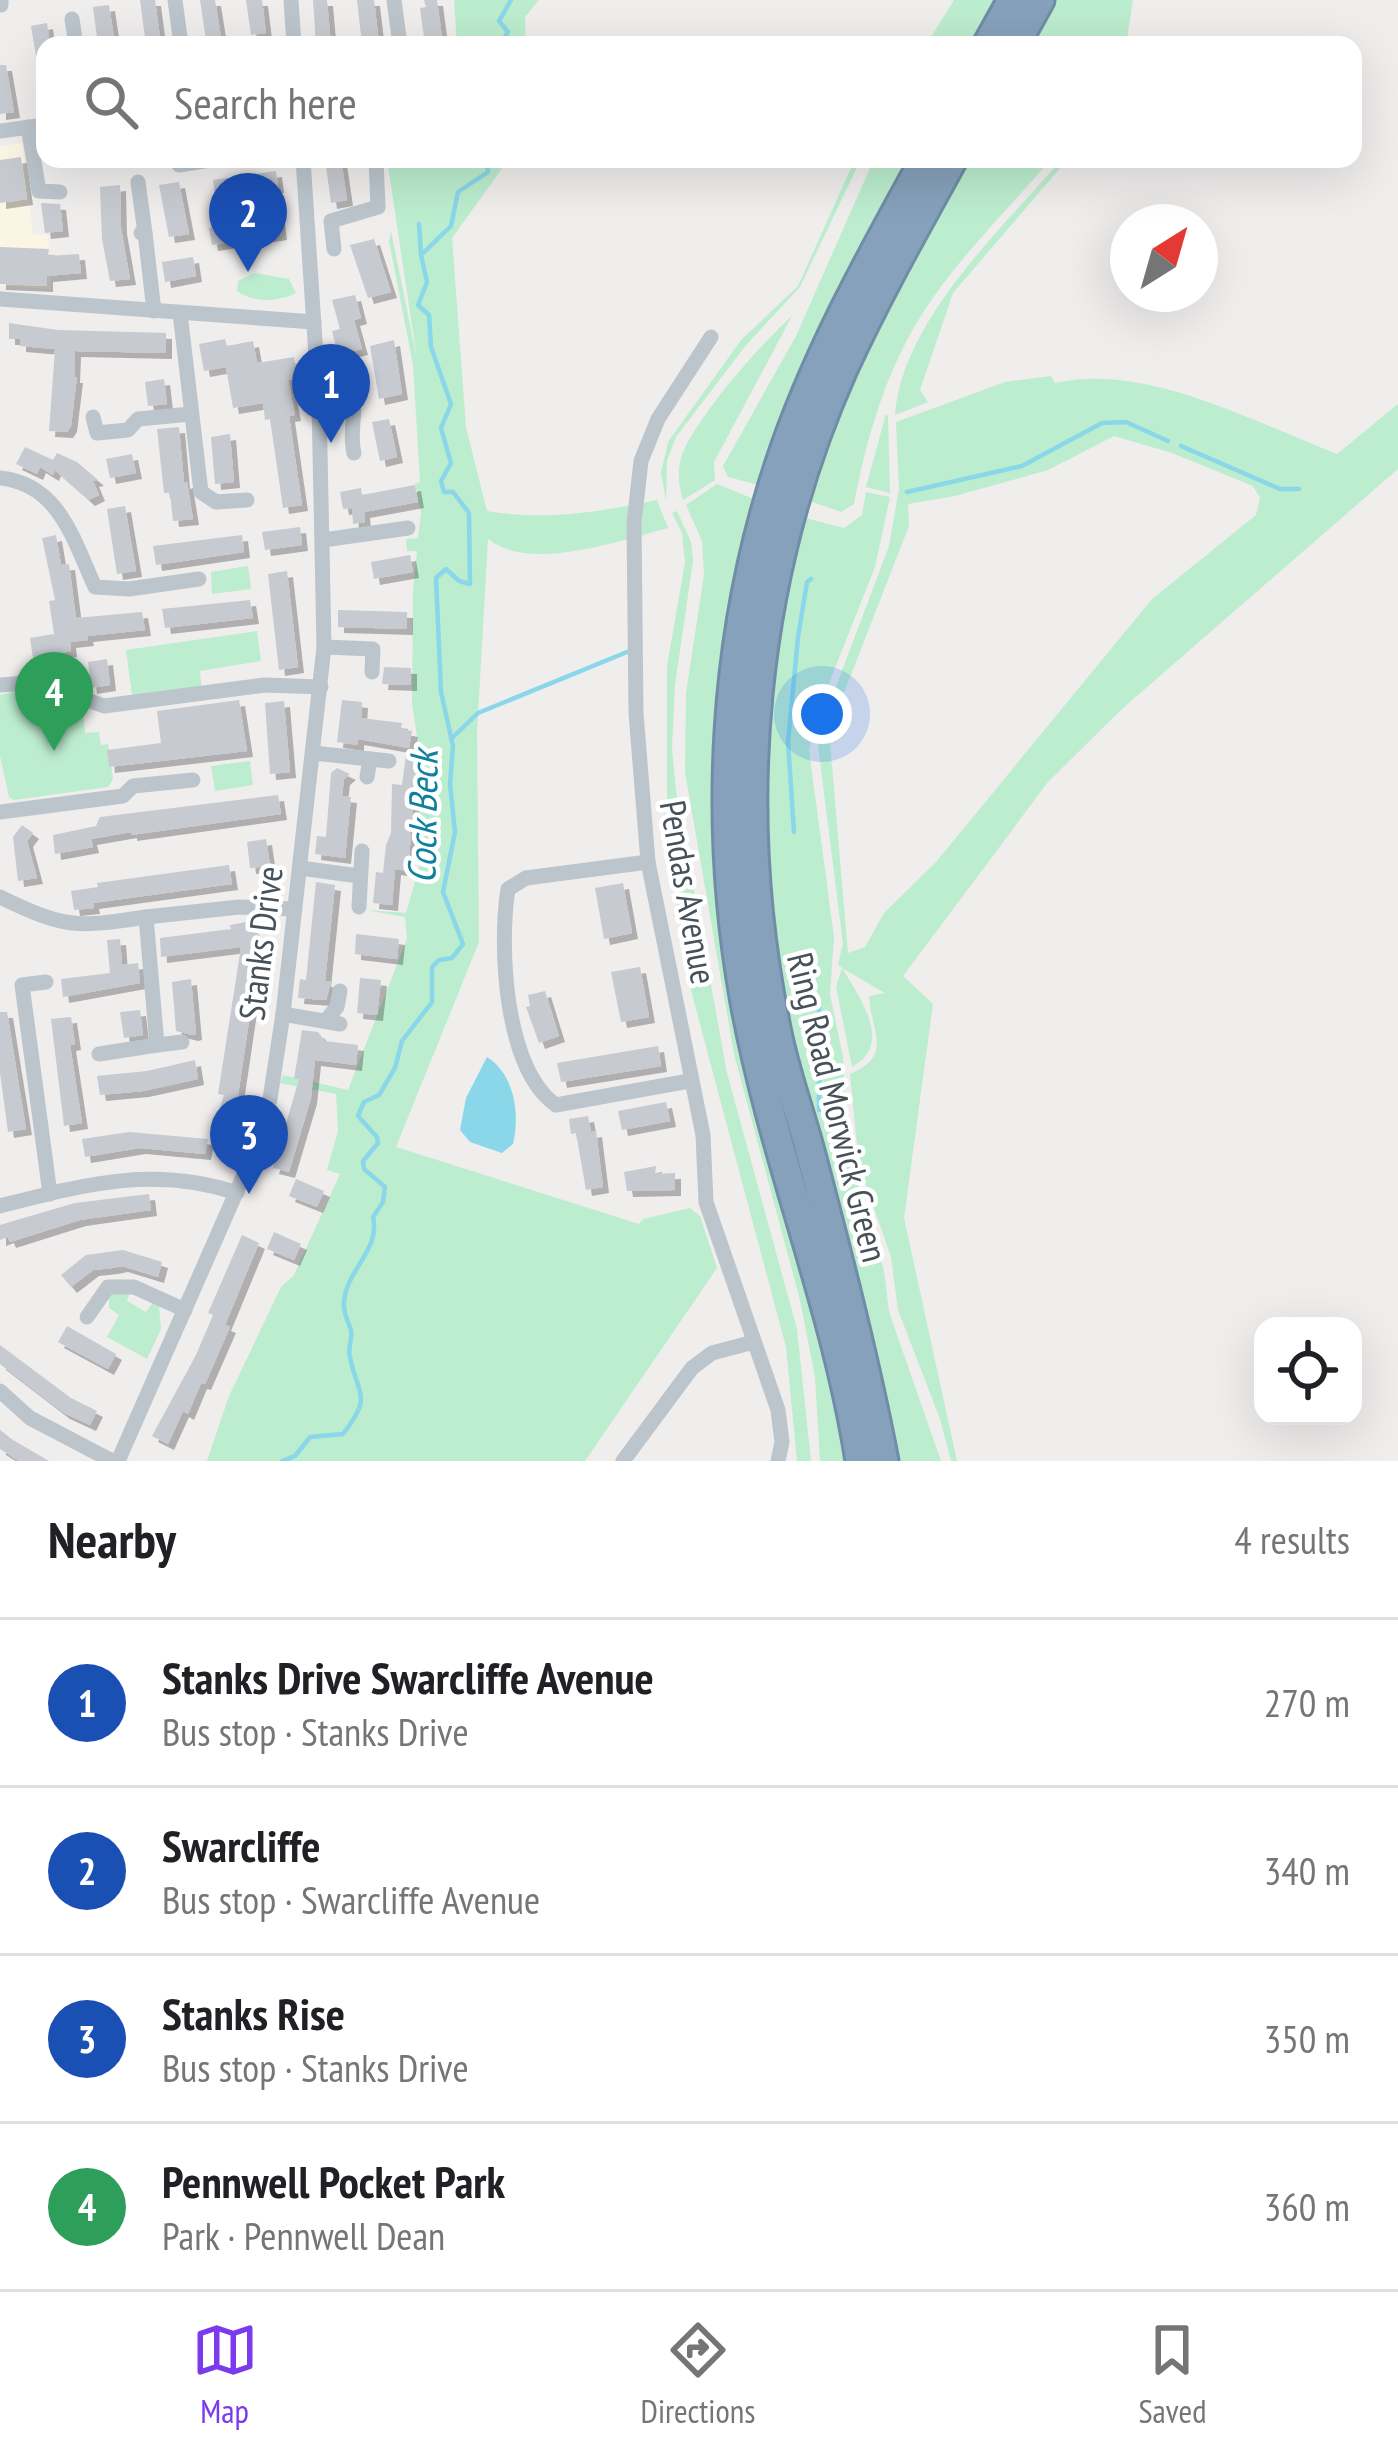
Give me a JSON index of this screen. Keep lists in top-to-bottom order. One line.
{"streets":{"highway":["Ring Road Morwick Green"],"street":["Pendas Avenue","Stanks Drive"]},"water":["Cock Beck"],"north":"top right","page":{"search":"Search here","pins":["2","1","4","3"],"heading":["Nearby","4 results"],"list":[{"mark":"1","name":"Stanks Drive Swarcliffe Avenue","note":"Bus stop · Stanks Drive","value":"270 m"},{"mark":"2","name":"Swarcliffe","note":"Bus stop · Swarcliffe Avenue","value":"340 m"},{"mark":"3","name":"Stanks Rise","note":"Bus stop · Stanks Drive","value":"350 m"},{"mark":"4","name":"Pennwell Pocket Park","note":"Park · Pennwell Dean","value":"360 m"}],"nav":["Map","Directions","Saved"]}}
